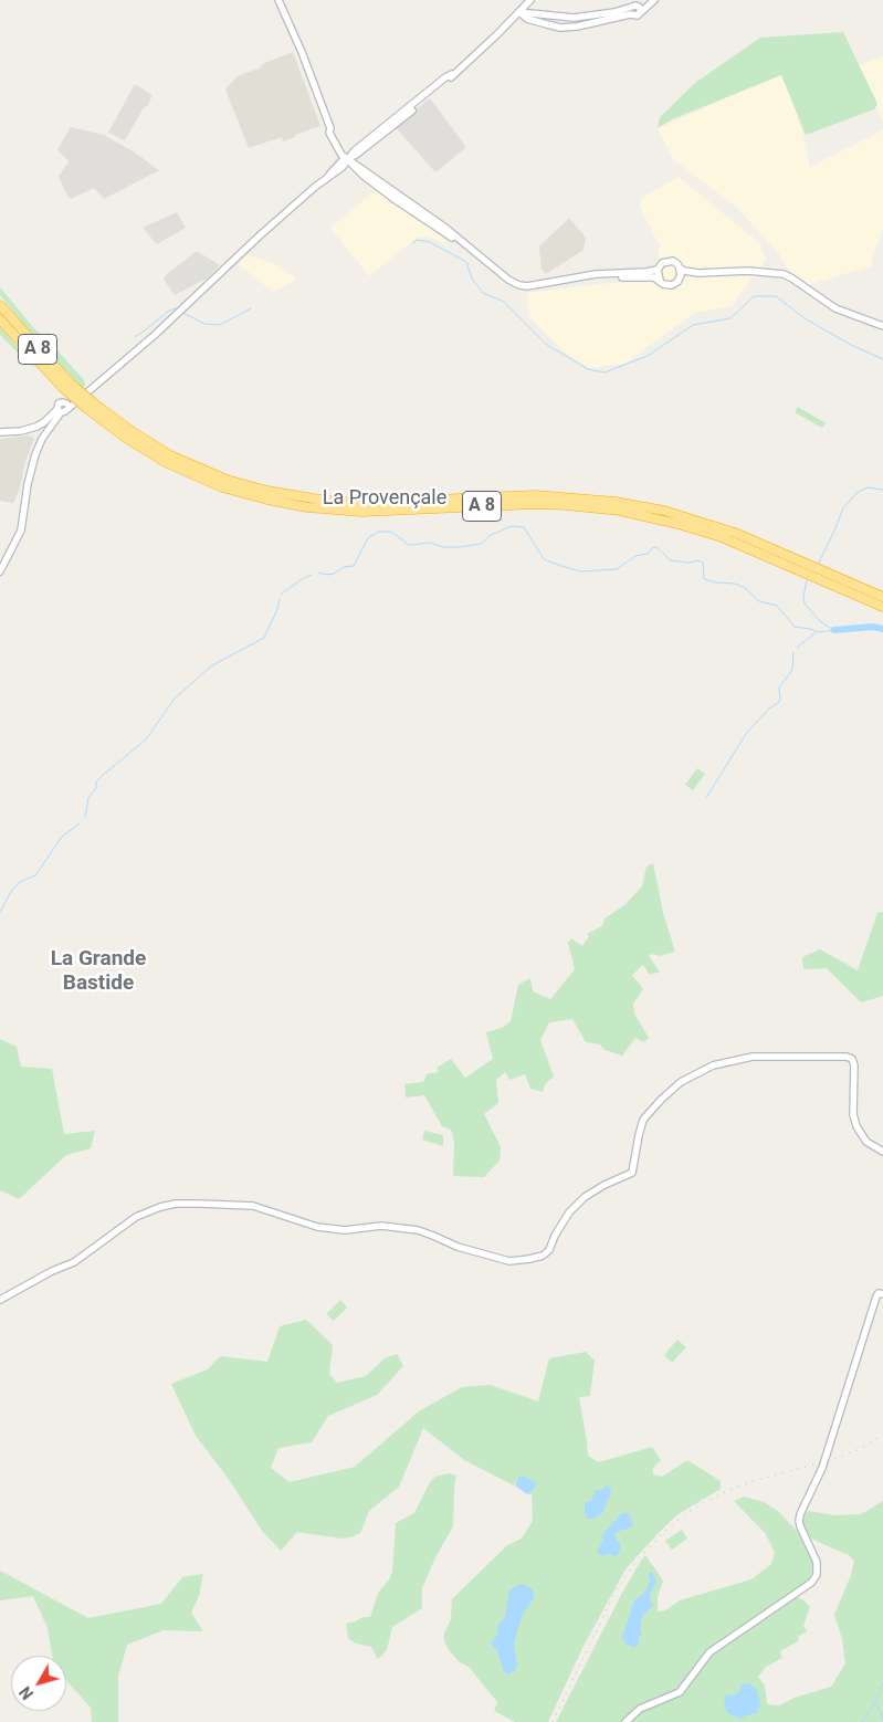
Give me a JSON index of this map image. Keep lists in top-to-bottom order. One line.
{"streets":{"highway":["A 8","La Provençale"]},"districts":["La Grande Bastide"],"north":"bottom left"}
